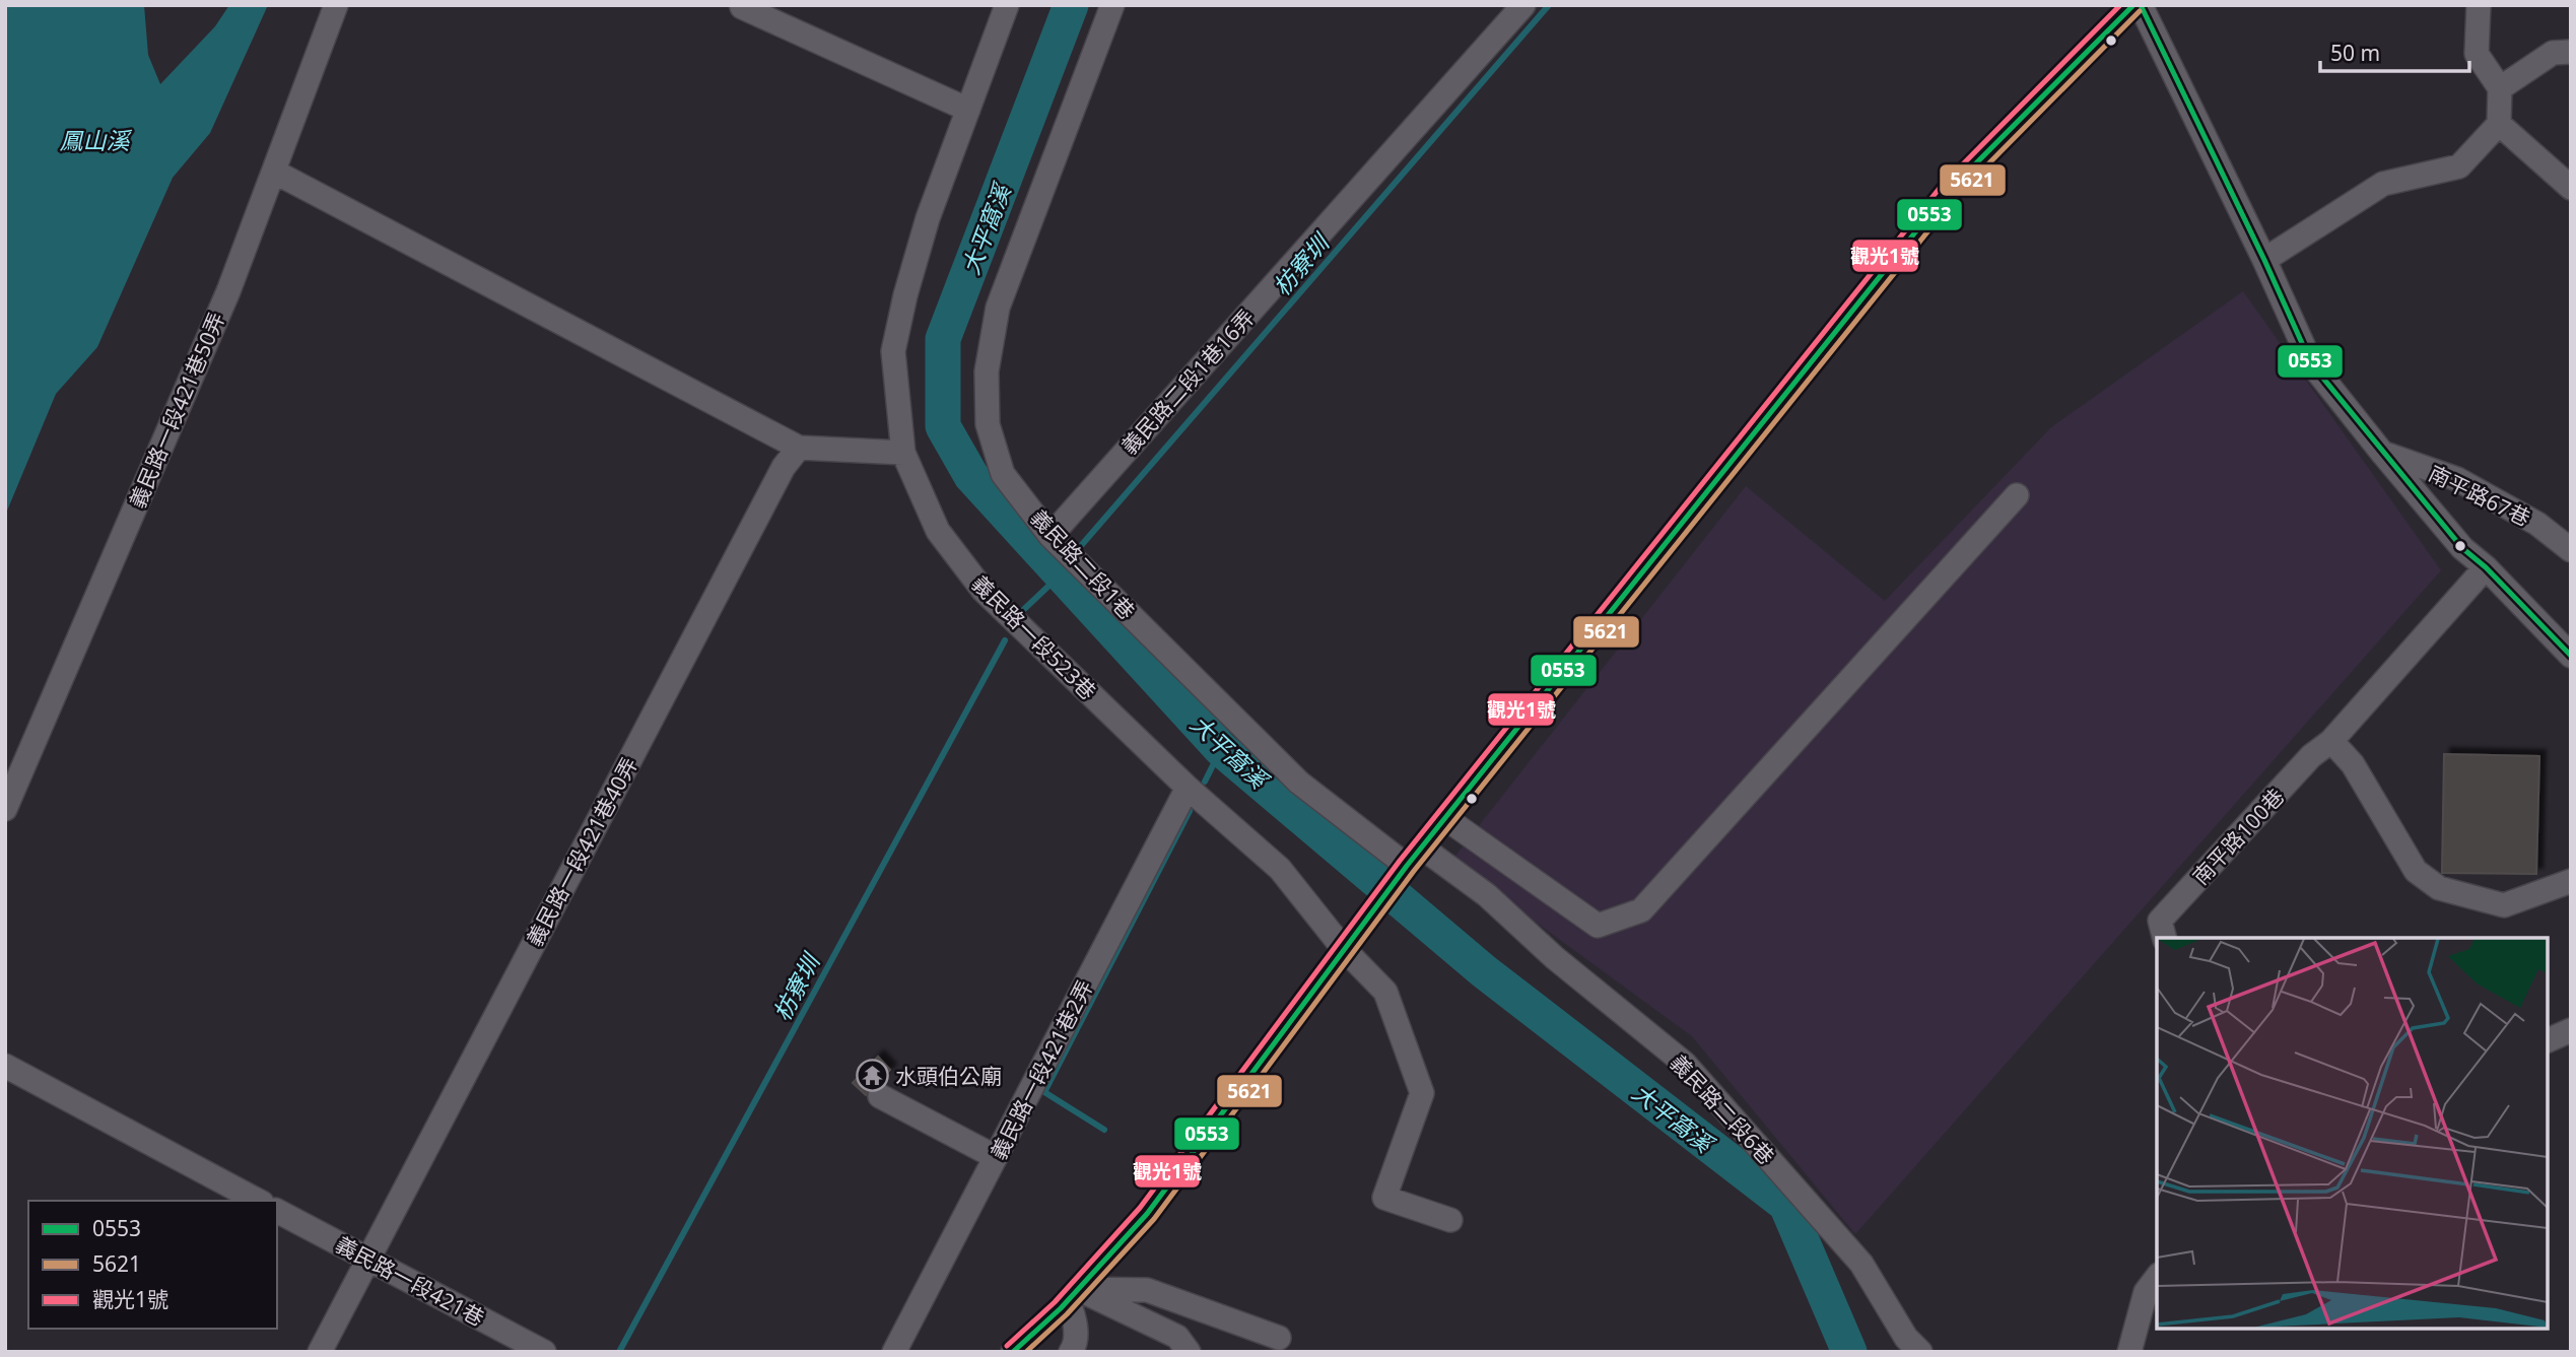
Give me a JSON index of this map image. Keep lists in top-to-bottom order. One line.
{"streets":{"street":["義民路二段1巷16弄","義民路一段421巷50弄","南平路67巷","義民路二段1巷","義民路一段523巷","南平路100巷","義民路一段421巷40弄","義民路一段421巷2弄","義民路二段6巷","義民路一段421巷"]},"crossings":[["義民路二段1巷16弄","義民路二段1巷"],["義民路一段523巷","義民路一段421巷2弄"],["義民路一段421巷40弄","義民路一段421巷"]],"water":["鳳山溪","大平窩溪","枋寮圳"],"places":{"temple":["水頭伯公廟"]},"lines":["transit line 0553","transit line 觀光1號","transit line 5621"],"legend":["0553","5621","觀光1號"],"scale_bar":"50 m"}
